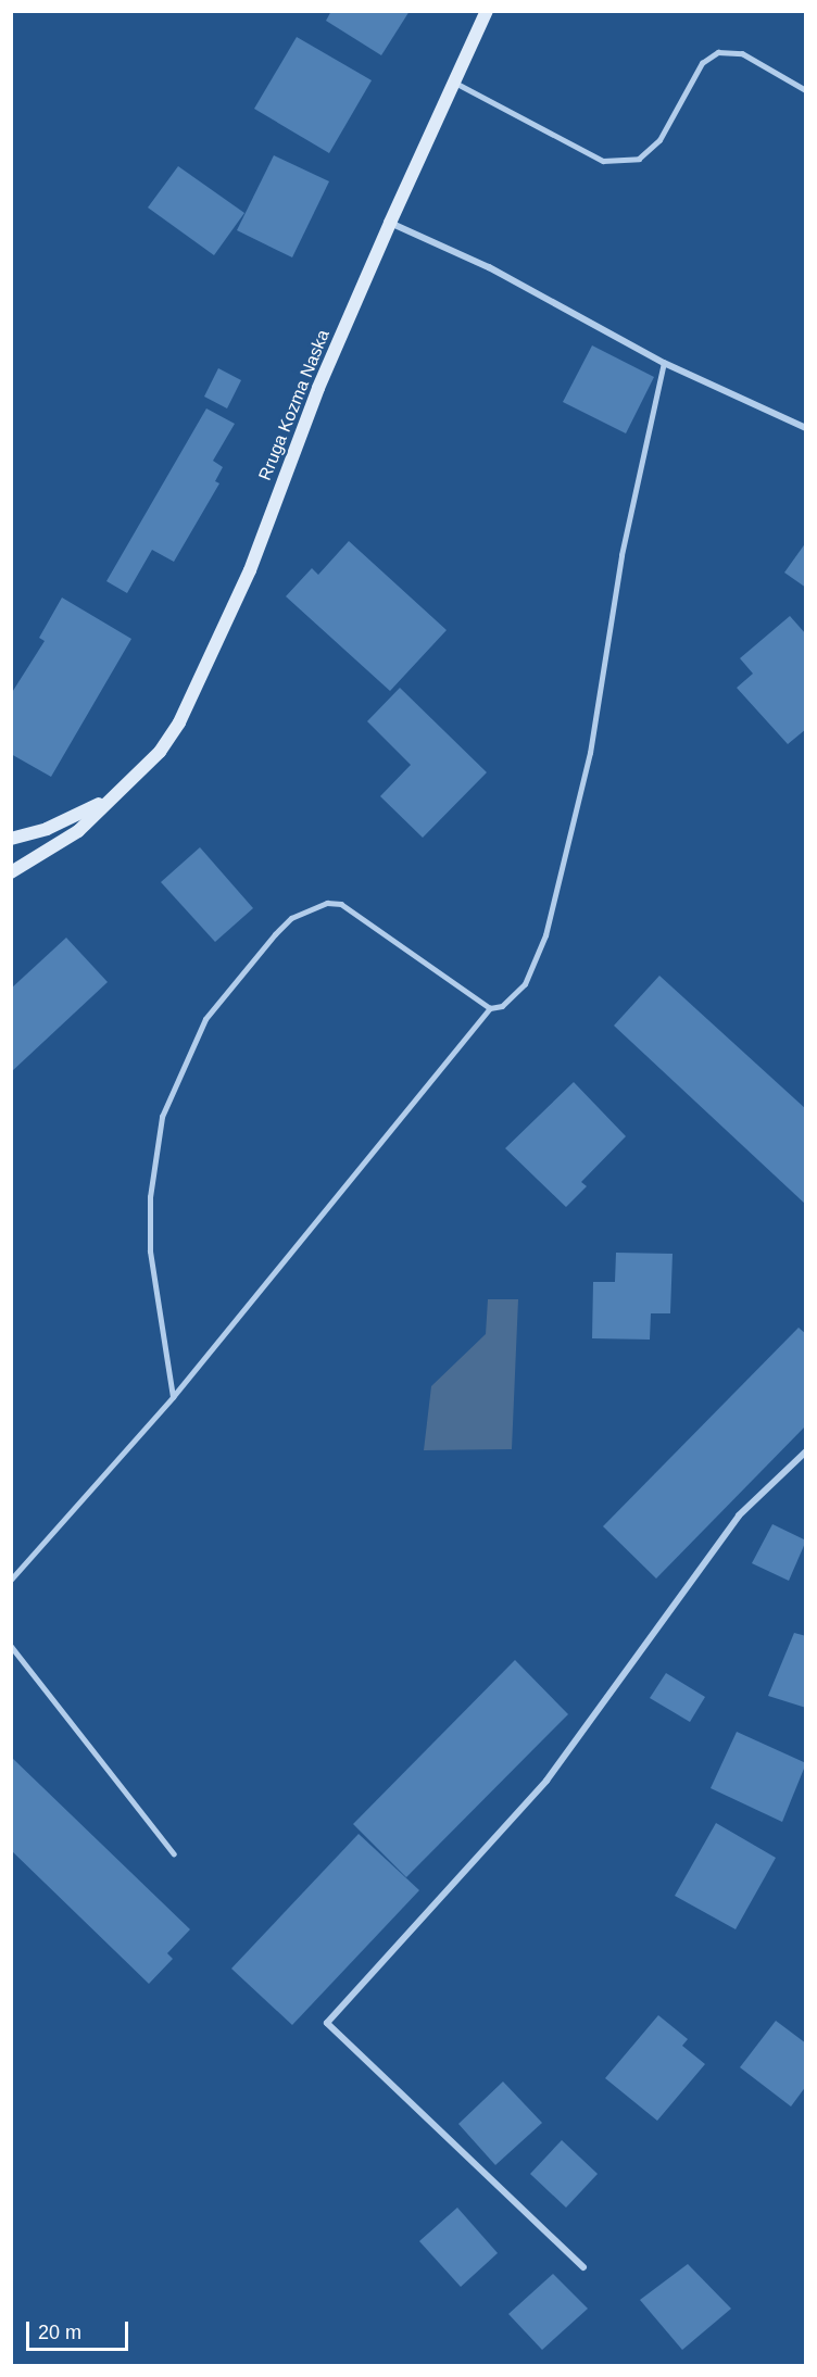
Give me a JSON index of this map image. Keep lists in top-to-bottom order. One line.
{"streets":{"main road":["Rruga Kozma Naska"]},"scale_bar":"20 m"}
